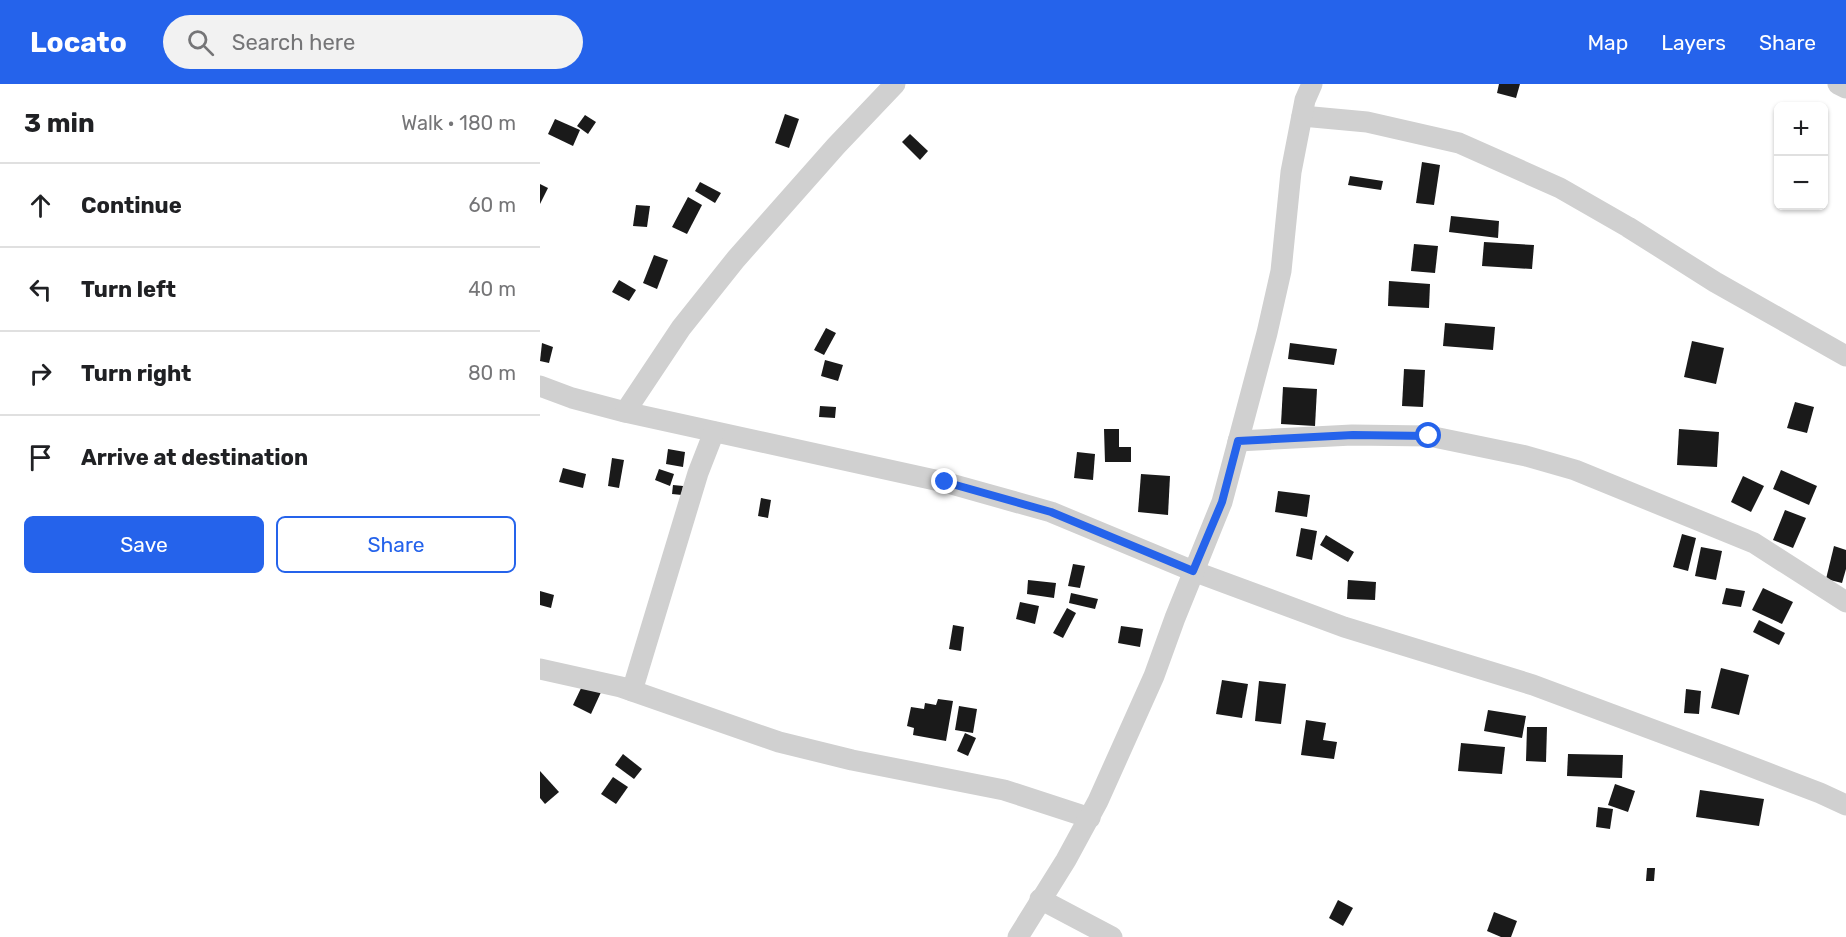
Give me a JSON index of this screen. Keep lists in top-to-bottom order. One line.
{"page":{"header":"Locato","search":"Search here","nav":["Map","Layers","Share"],"heading":["3 min","Walk · 180 m"],"map_buttons":["+","−"],"list":[["Continue","60 m"],["Turn left","40 m"],["Turn right","80 m"],"Arrive at destination"],"buttons":["Save","Share"]}}
